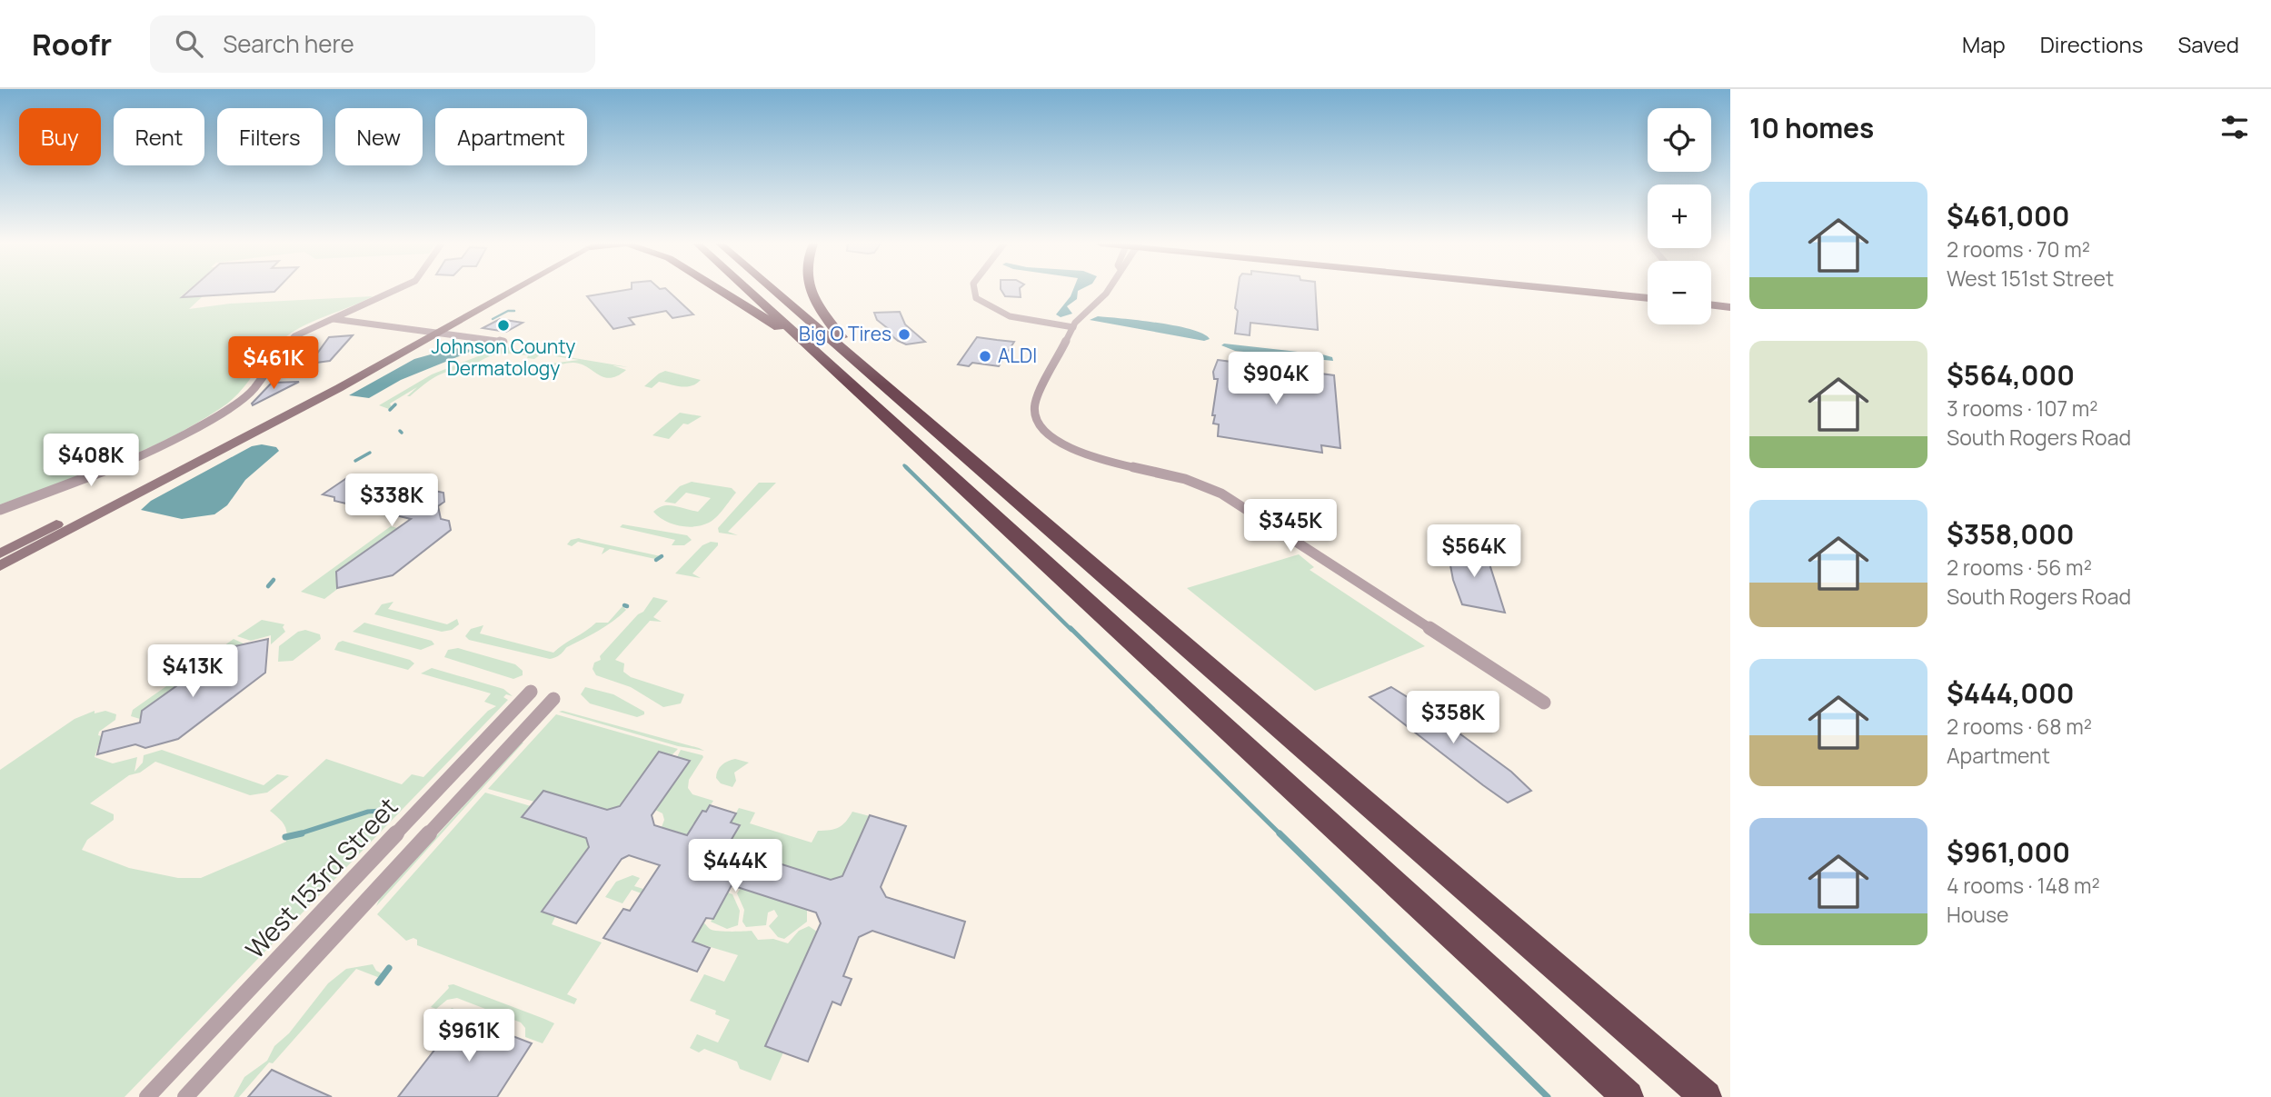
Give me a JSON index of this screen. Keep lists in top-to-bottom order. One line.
{"streets":{"street":["West 153rd Street"]},"places":["Johnson County Dermatology","Big O Tires","ALDI"],"page":{"header":"Roofr","search":"Search here","nav":["Map","Directions","Saved"],"heading":"10 homes","map_buttons":["+","−"],"chip":["Buy","Rent","Filters","New","Apartment"],"list":[{"name":"$461,000","note":"2 rooms · 70 m² · West 151st Street"},{"name":"$564,000","note":"3 rooms · 107 m² · South Rogers Road"},{"name":"$358,000","note":"2 rooms · 56 m² · South Rogers Road"},{"name":"$444,000","note":"2 rooms · 68 m² · Apartment"},{"name":"$961,000","note":"4 rooms · 148 m² · House"}],"price":["$461K","$904K","$408K","$338K","$345K","$564K","$413K","$358K","$444K","$961K"]}}
